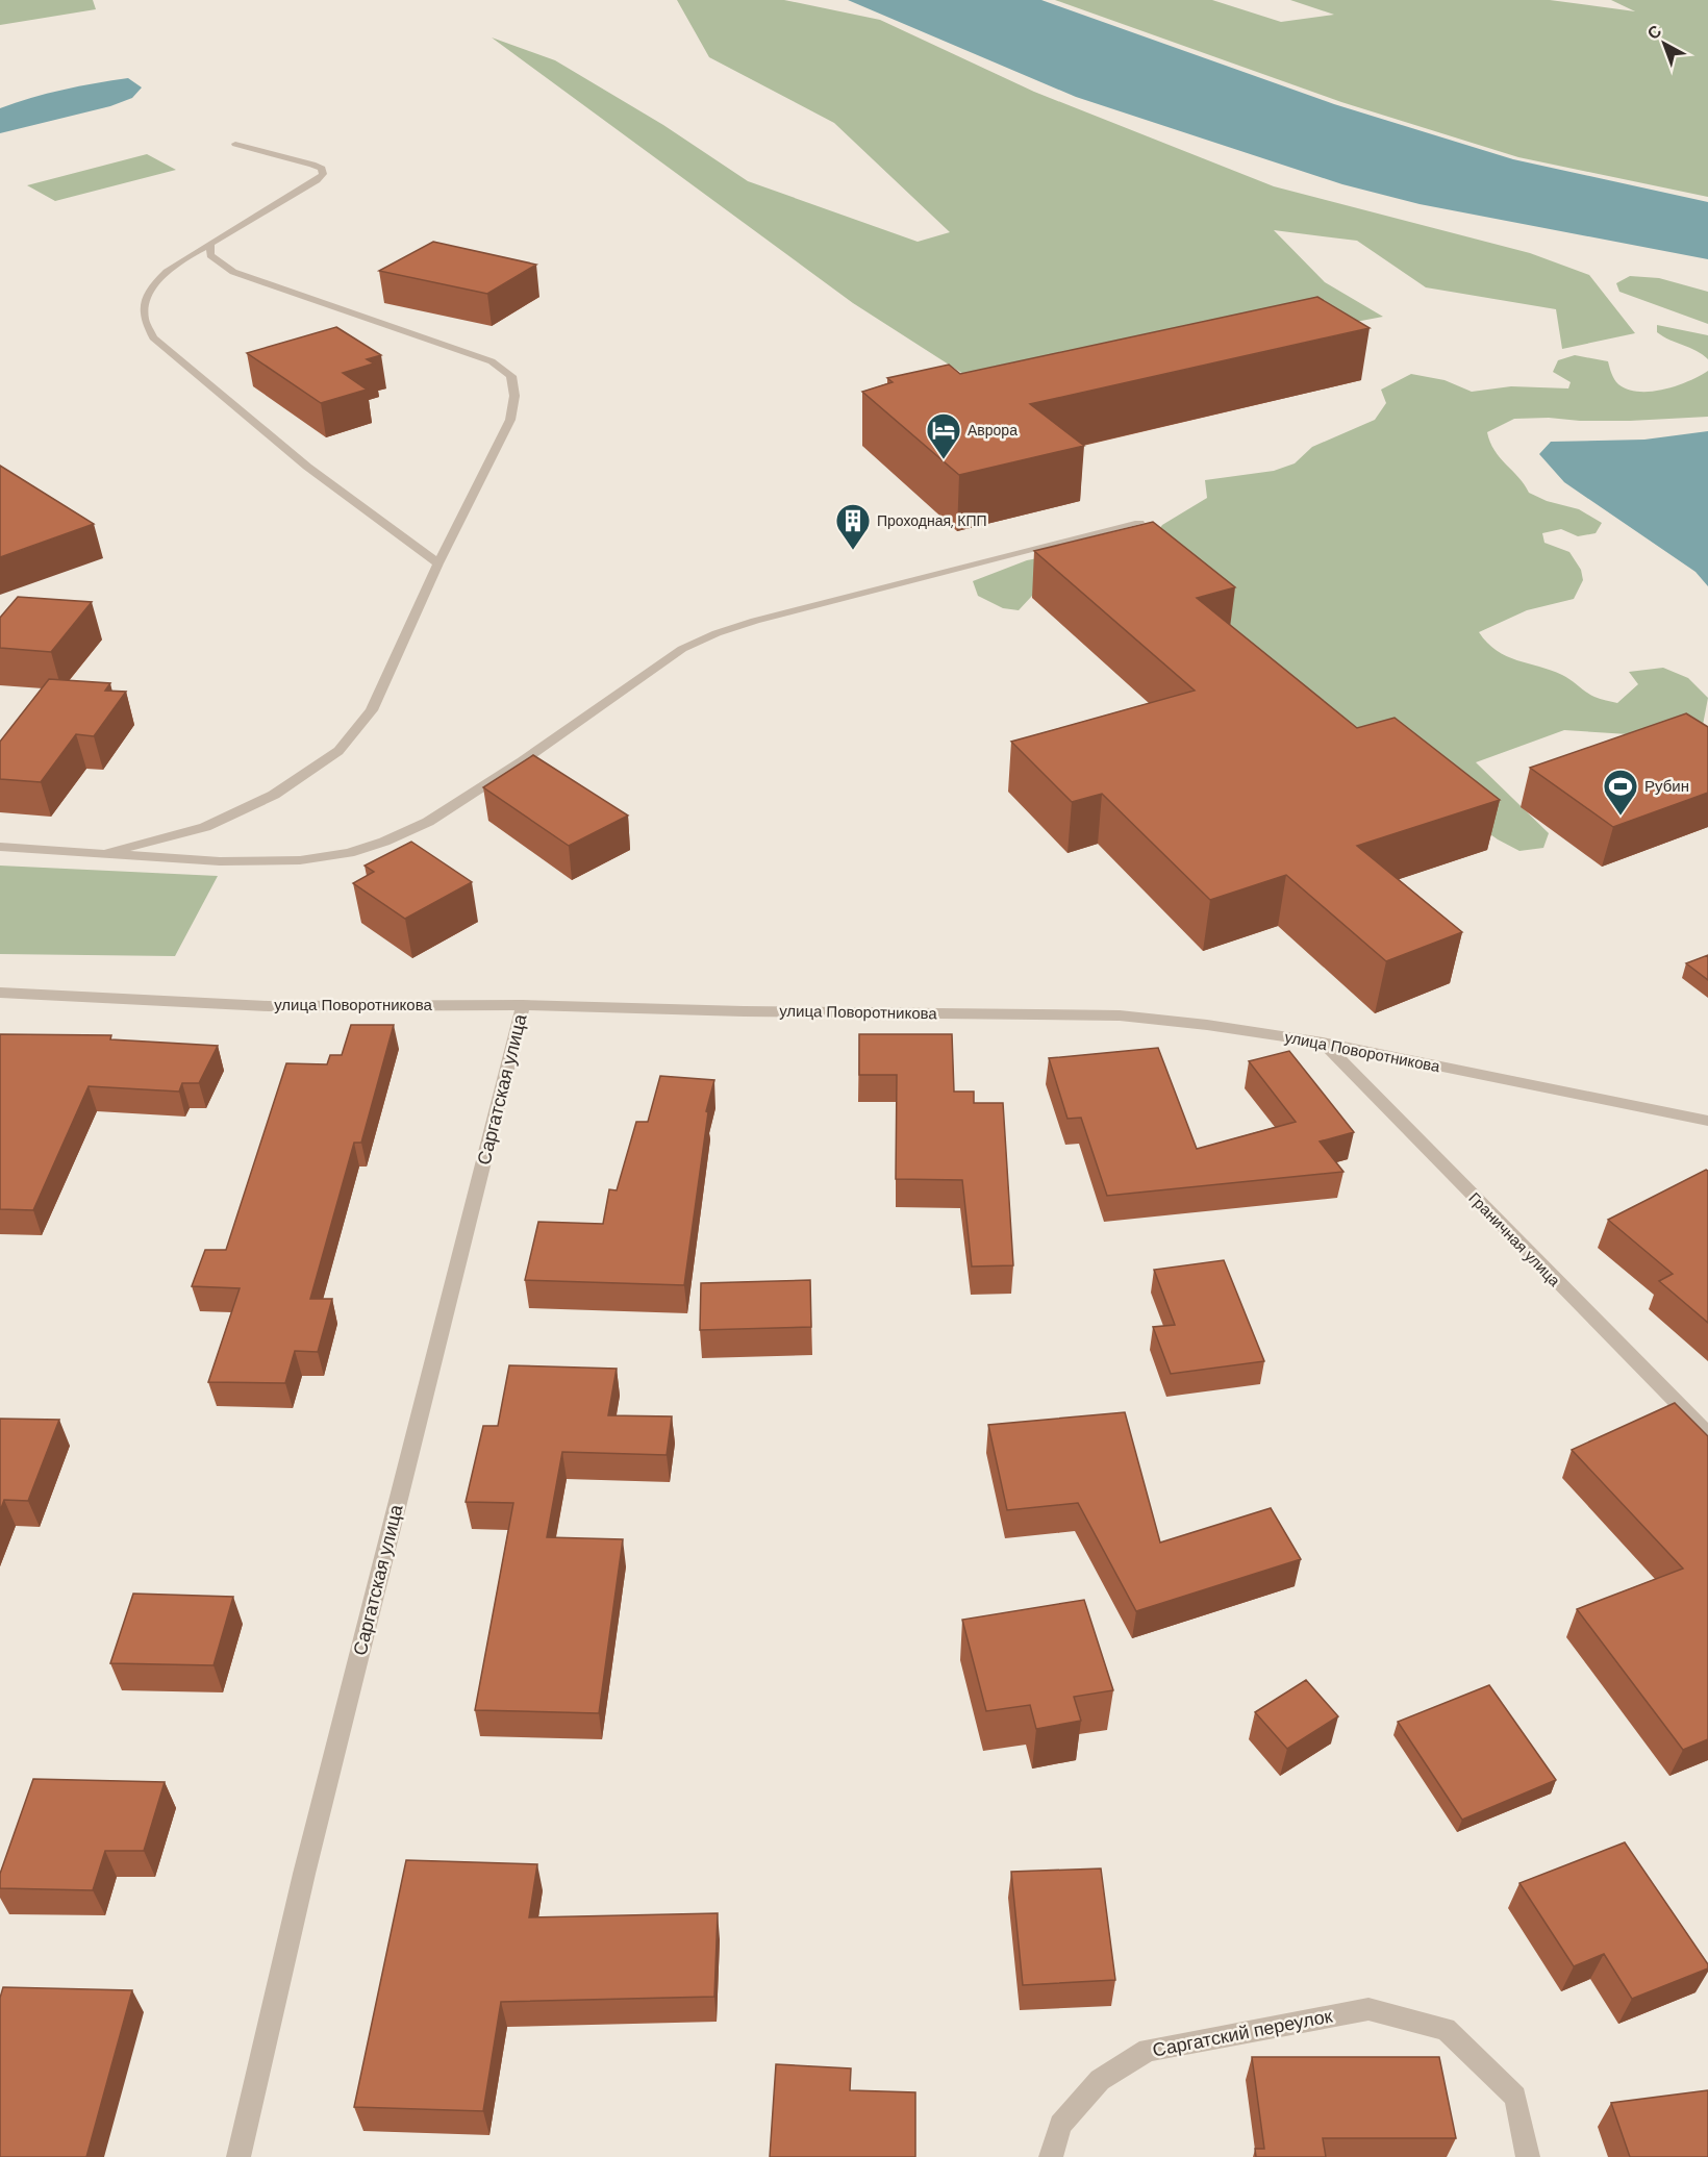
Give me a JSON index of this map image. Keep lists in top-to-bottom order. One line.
{"streets":{"street":["улица Поворотникова","Саргатская улица","Граничная улица","Саргатский переулок"]},"crossings":[["улица Поворотникова","Саргатская улица"],["улица Поворотникова","Граничная улица"]],"places":{"hotel":["Аврора"],"building":["Проходная, КПП"],"sports":["Рубин"]},"north":"top left"}
